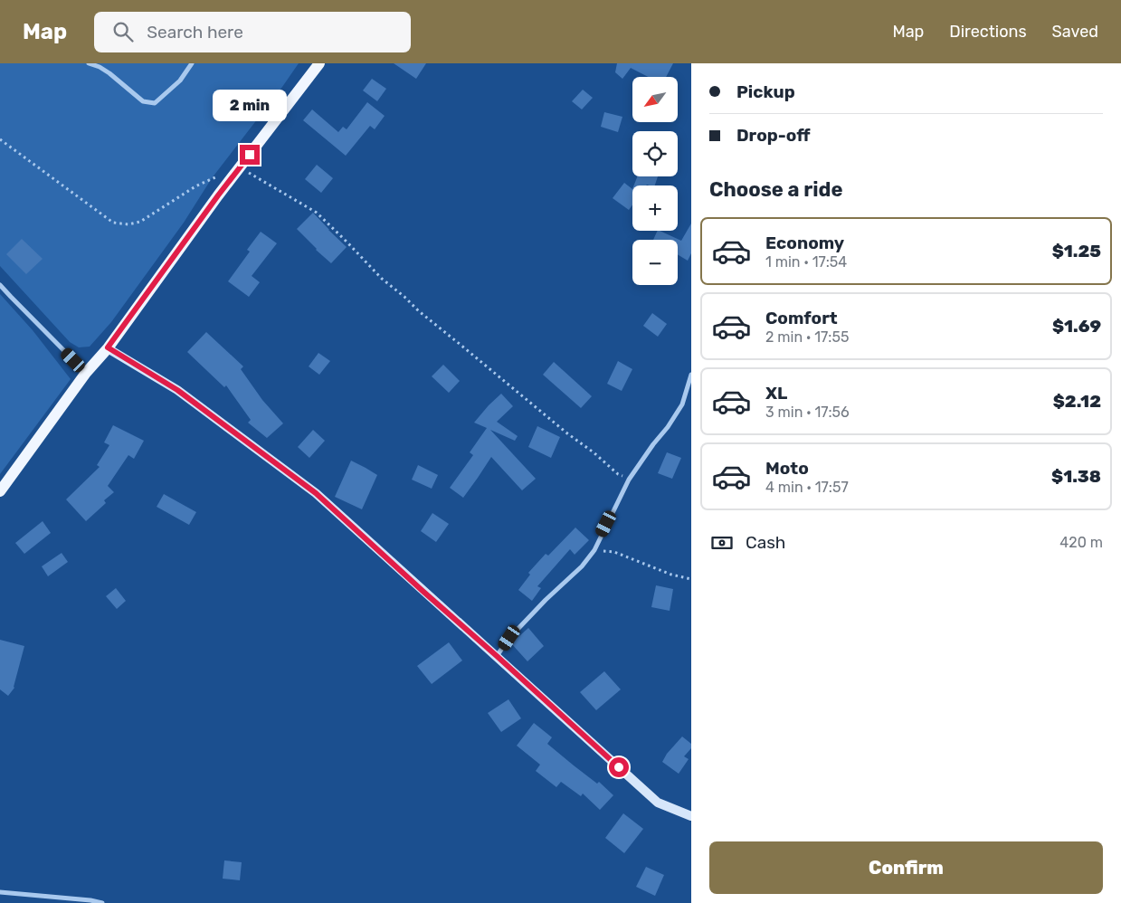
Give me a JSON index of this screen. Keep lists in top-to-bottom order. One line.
{"north":"bottom left","page":{"header":"Map","search":"Search here","nav":["Map","Directions","Saved"],"banner":["Pickup","Drop-off"],"map_buttons":["+","−"],"bubble":"2 min","heading":"Choose a ride","list":[{"name":"Economy","note":"1 min · 17:54","value":"$1.25"},{"name":"Comfort","note":"2 min · 17:55","value":"$1.69"},{"name":"XL","note":"3 min · 17:56","value":"$2.12"},{"name":"Moto","note":"4 min · 17:57","value":"$1.38"}],"pay":["Cash","420 m"],"buttons":"Confirm"}}
